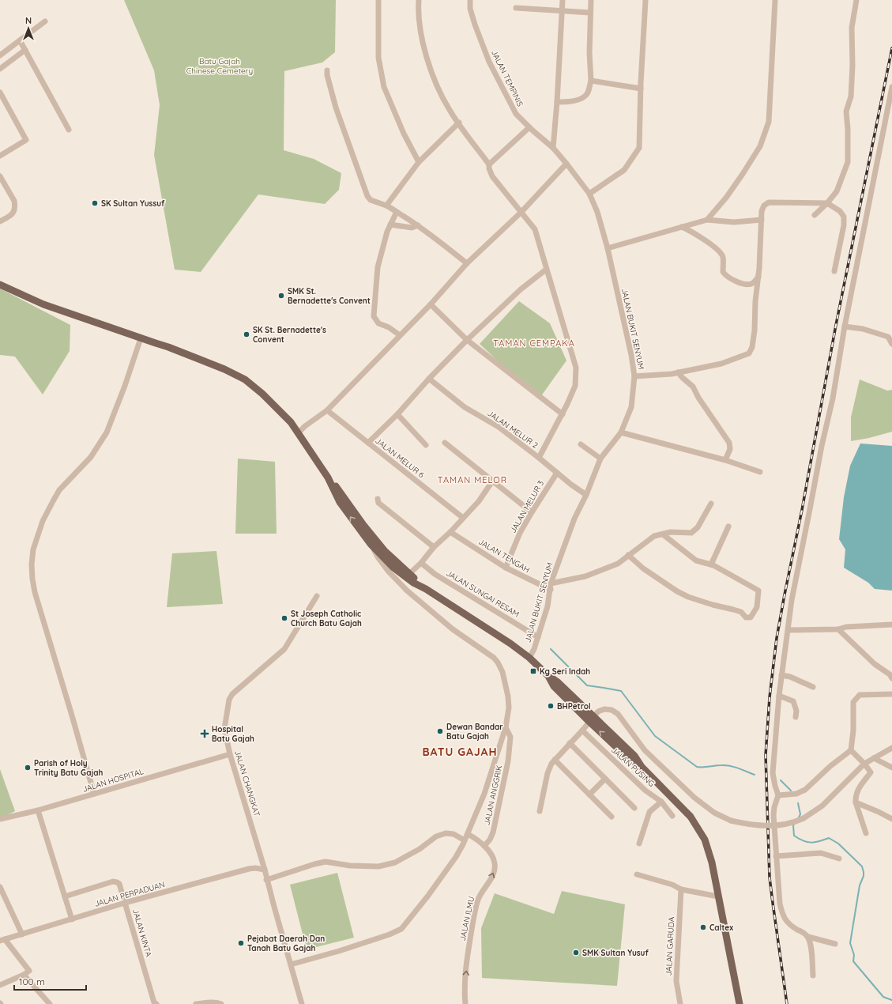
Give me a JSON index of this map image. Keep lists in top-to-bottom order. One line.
{"streets":{"street":["JALAN TEMPINIS","JALAN BUKIT SENYUM","JALAN MELUR 2","JALAN MELUR 6","JALAN MELUR 3","JALAN TENGAH","JALAN SUNGAI RESAM","JALAN PUSING","JALAN HOSPITAL","JALAN CHANGKAT","JALAN ANGGRIK","JALAN PERPADUAN","JALAN ILMU","JALAN KINTA","JALAN GARUDA"]},"crossings":[["JALAN TEMPINIS","JALAN BUKIT SENYUM"],["JALAN BUKIT SENYUM","JALAN MELUR 2"],["JALAN BUKIT SENYUM","JALAN TENGAH"],["JALAN BUKIT SENYUM","JALAN SUNGAI RESAM"],["JALAN MELUR 2","JALAN MELUR 3"],["JALAN MELUR 3","JALAN TENGAH"],["JALAN HOSPITAL","JALAN CHANGKAT"],["JALAN CHANGKAT","JALAN PERPADUAN"],["JALAN ANGGRIK","JALAN ILMU"],["JALAN PERPADUAN","JALAN KINTA"]],"one_way":["JALAN ILMU"],"districts":["TAMAN CEMPAKA","TAMAN MELOR","BATU GAJAH"],"parks":["Batu Gajah Chinese Cemetery"],"places":{"other":["SK Sultan Yussuf","SMK St. Bernadette's Convent","SK St. Bernadette's Convent","St Joseph Catholic Church Batu Gajah","BHPetrol","Dewan Bandar Batu Gajah","Parish of Holy Trinity Batu Gajah","Caltex","Pejabat Daerah Dan Tanah Batu Gajah","SMK Sultan Yusuf"],"transit":["Kg Seri Indah"],"health":["Hospital Batu Gajah"]},"scale_bar":"100 m","north":"top"}
